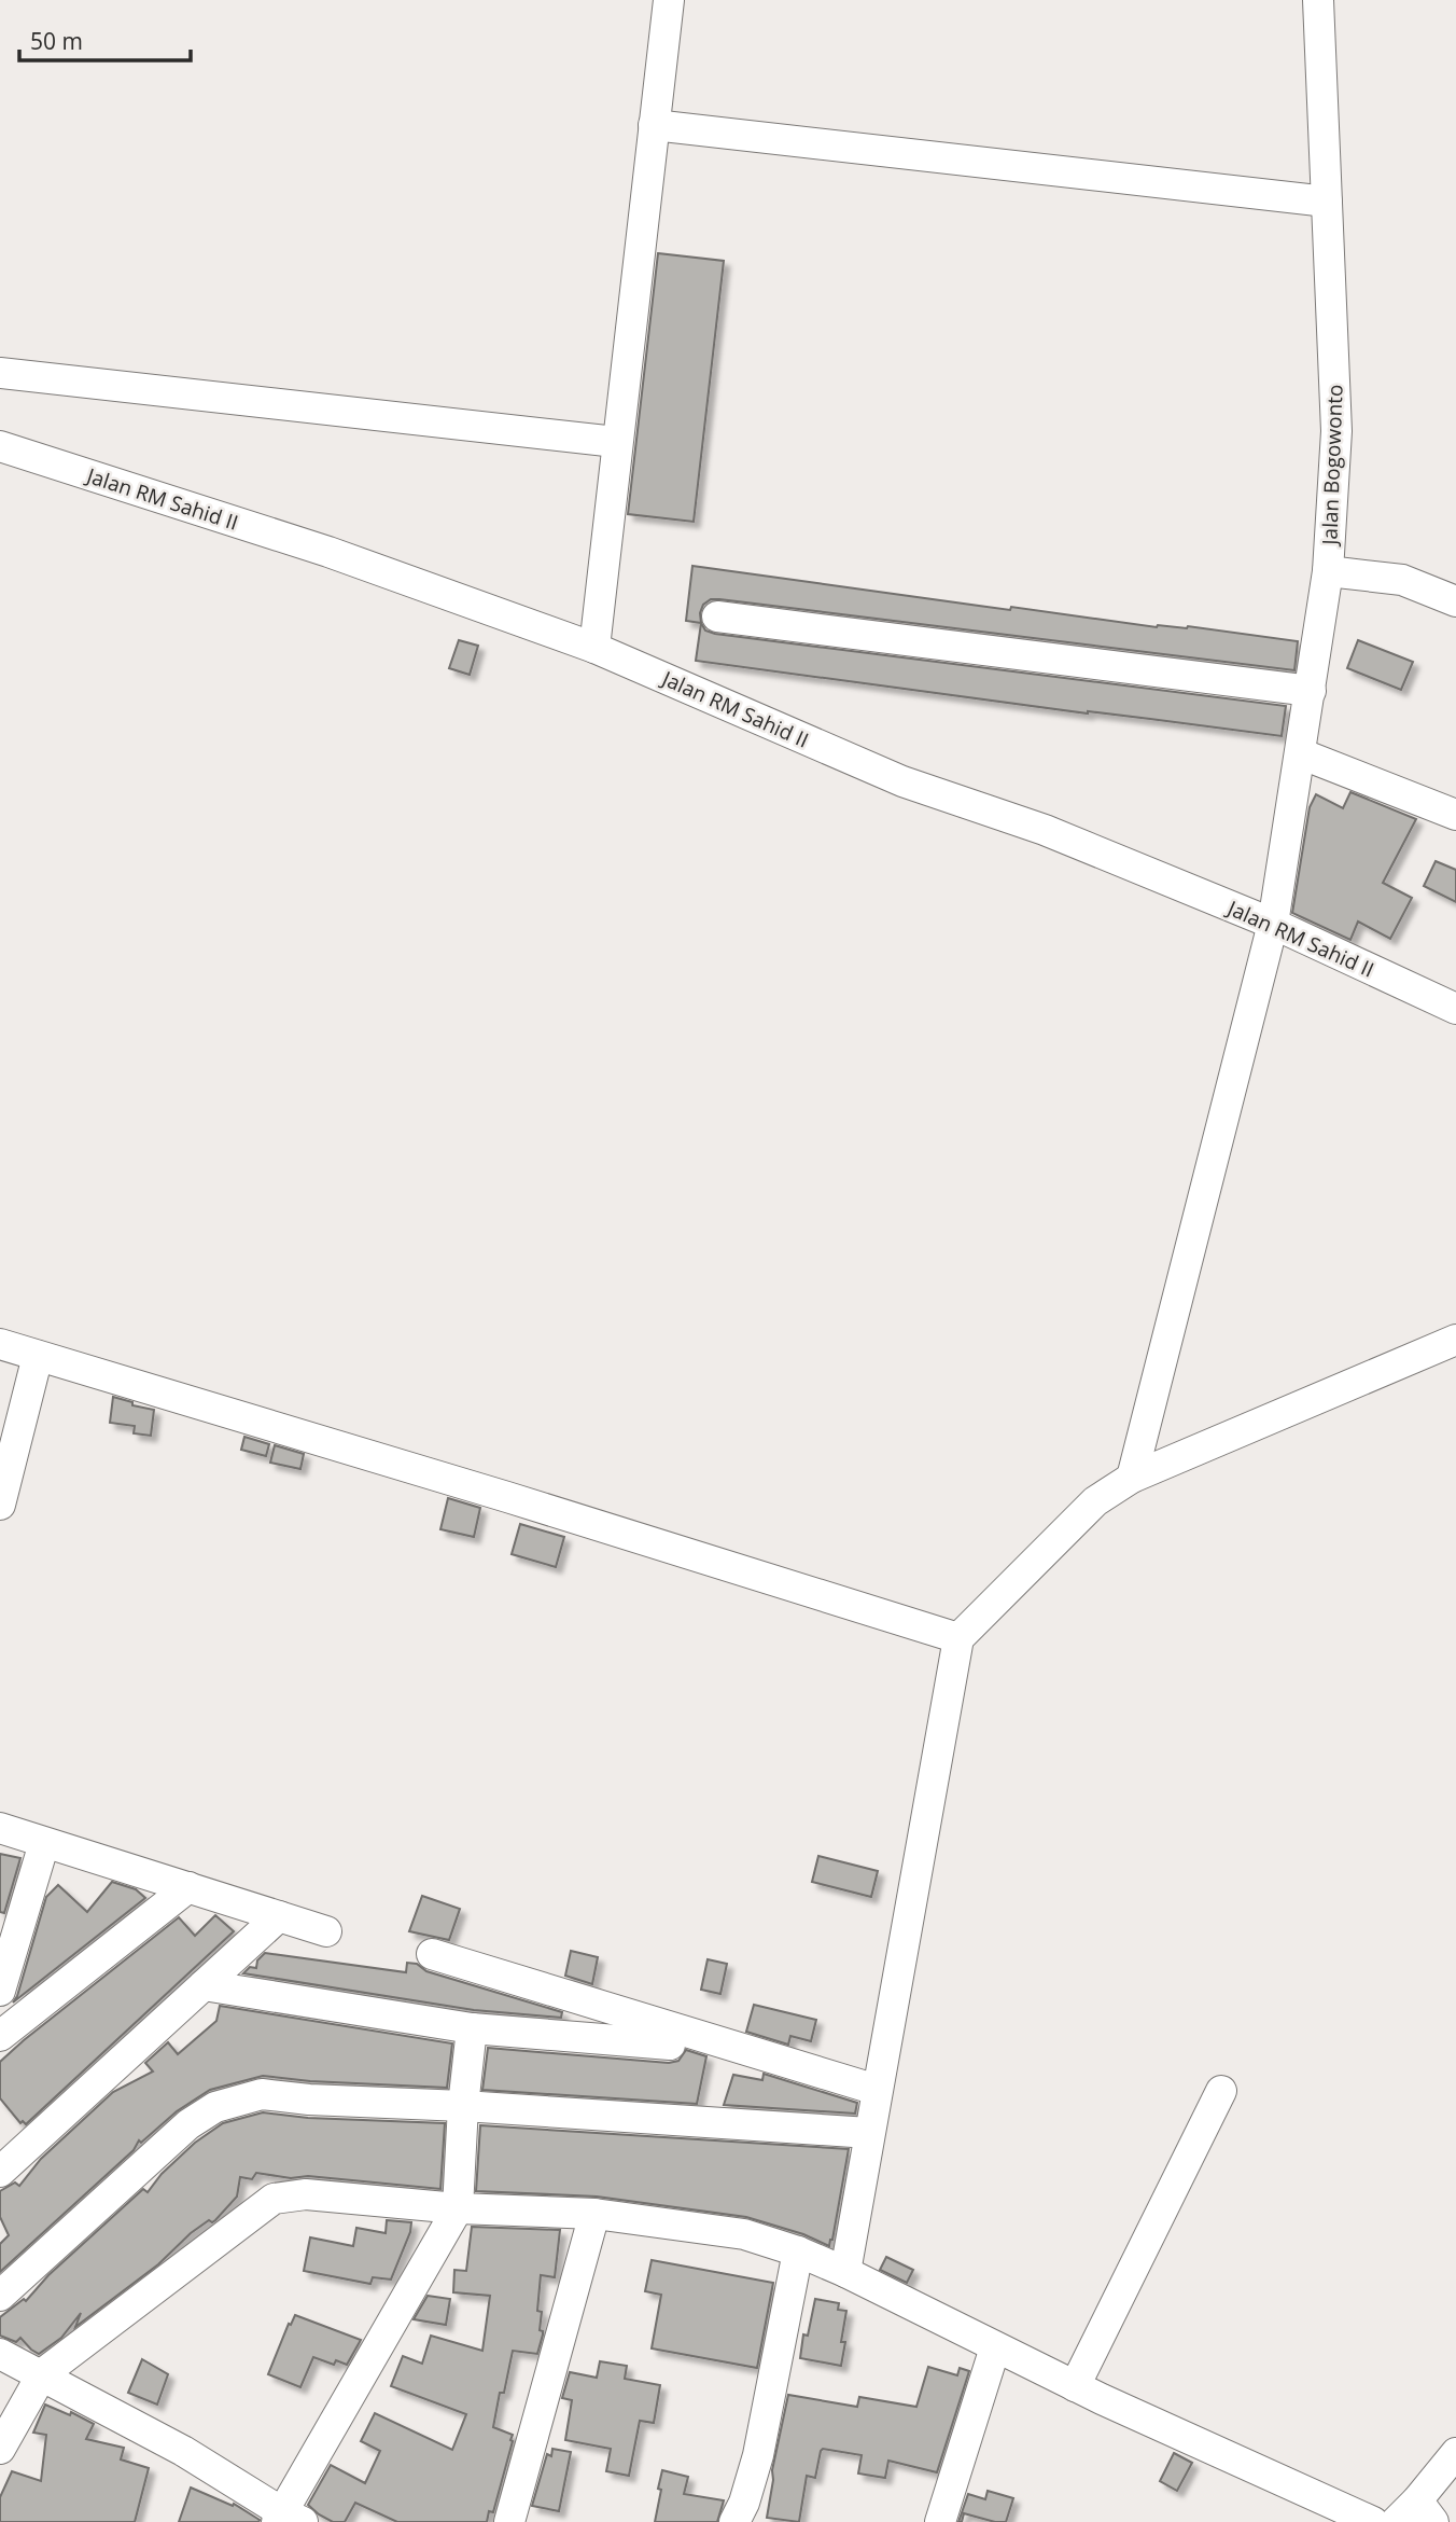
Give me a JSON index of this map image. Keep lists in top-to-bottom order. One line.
{"streets":{"street":["Jalan Bogowonto","Jalan RM Sahid II"]},"crossings":[["Jalan Bogowonto","Jalan RM Sahid II"]],"scale_bar":"50 m"}
